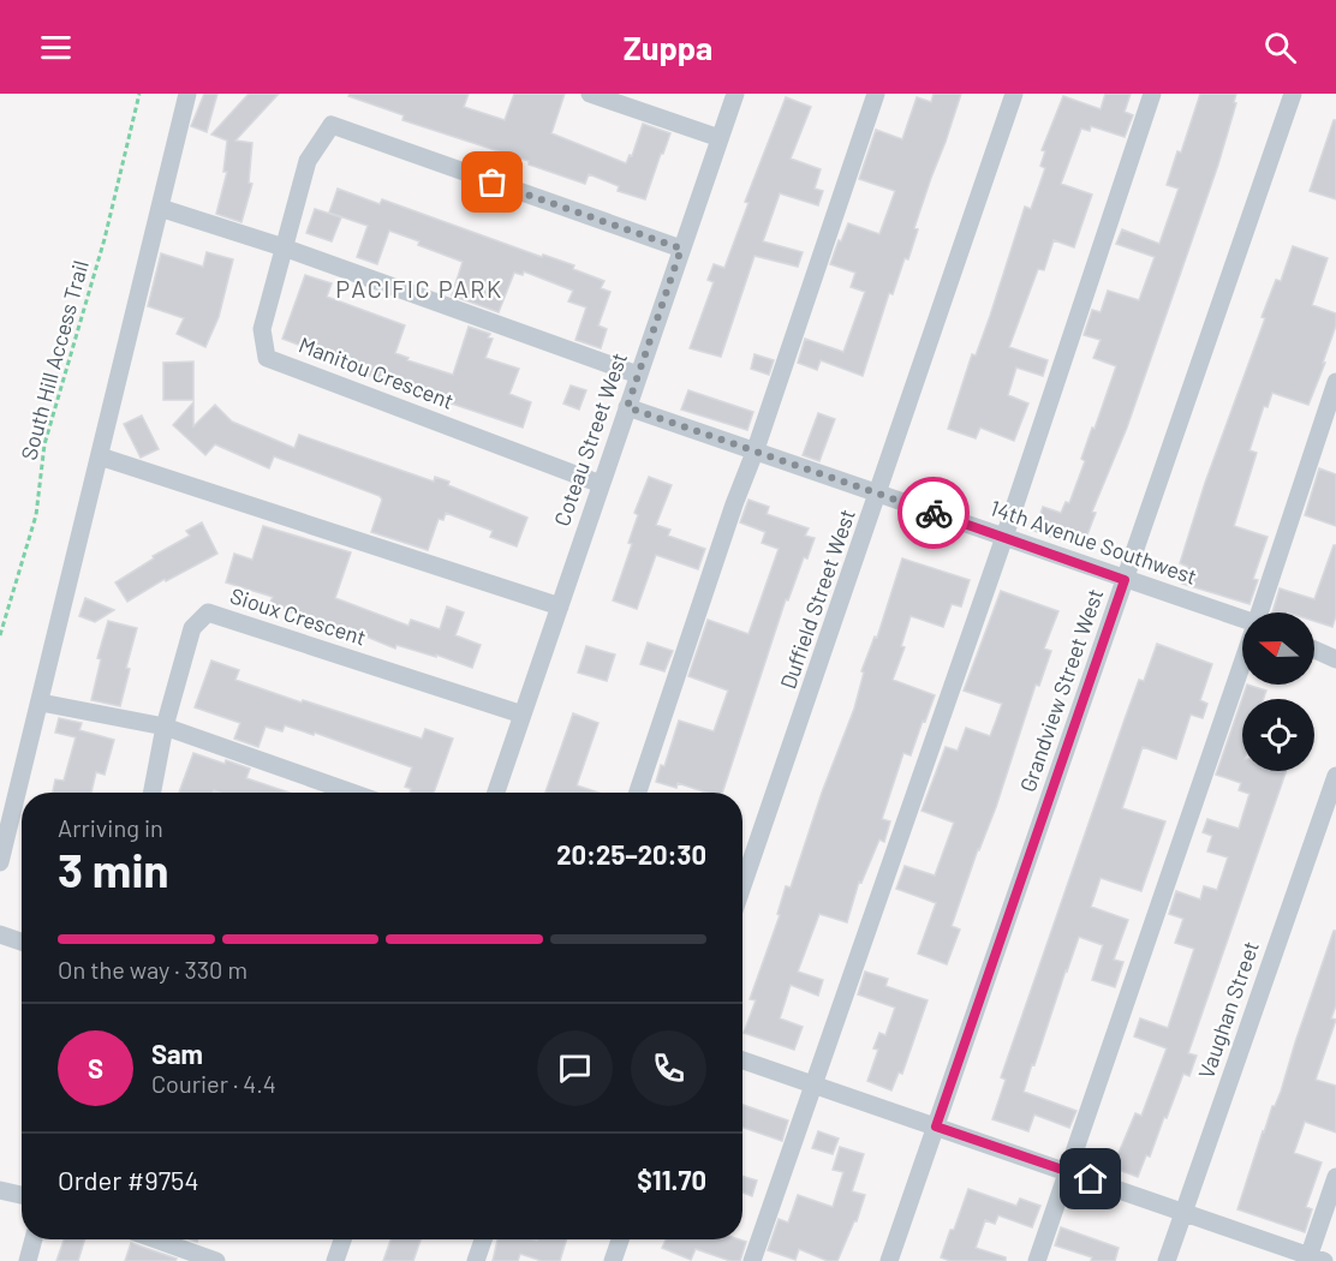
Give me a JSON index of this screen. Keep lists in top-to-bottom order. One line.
{"streets":{"street":["Manitou Crescent","Coteau Street West","14th Avenue Southwest","Duffield Street West","Sioux Crescent","Grandview Street West","Vaughan Street"],"path":["South Hill Access Trail"]},"crossings":[["Manitou Crescent","Coteau Street West"],["Coteau Street West","14th Avenue Southwest"],["Coteau Street West","Sioux Crescent"],["14th Avenue Southwest","Duffield Street West"],["14th Avenue Southwest","Grandview Street West"]],"districts":["PACIFIC PARK"],"north":"left","page":{"header":"Zuppa","heading":["3 min","Arriving in","20:25–20:30"],"panel":["Sam","Courier · 4.4","Order #9754","$11.70"],"bar":"On the way · 330 m","round":"S"}}
